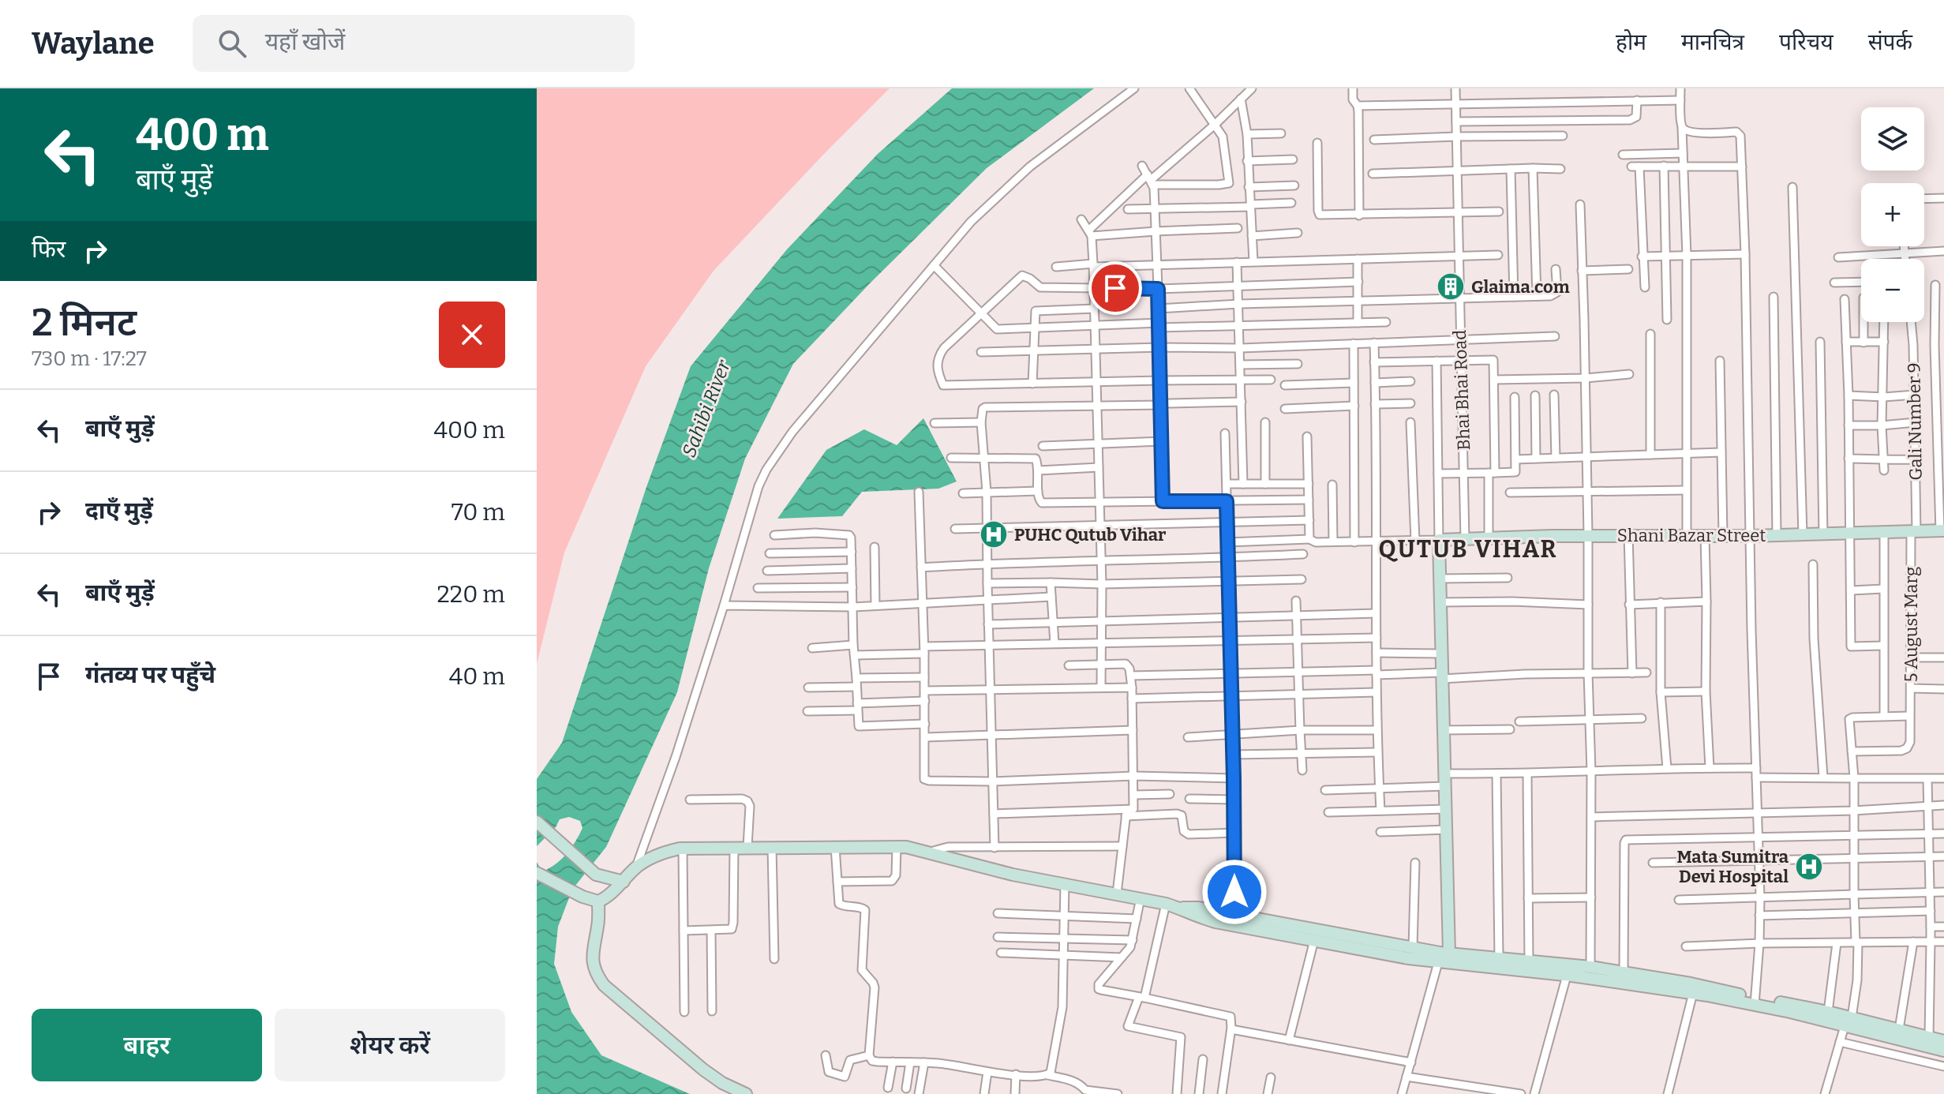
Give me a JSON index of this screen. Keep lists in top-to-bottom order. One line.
{"streets":{"street":["Bhai Bhai Road","Gali Number 9","Shani Bazar Street","5 August Marg"]},"crossings":[["Bhai Bhai Road","Shani Bazar Street"],["Gali Number 9","Shani Bazar Street"],["Gali Number 9","5 August Marg"],["Shani Bazar Street","5 August Marg"]],"districts":["QUTUB VIHAR"],"water":["Sahibi River"],"places":{"building":["Glaima.com"],"hospital":["PUHC Qutub Vihar","Mata Sumitra Devi Hospital"]},"page":{"header":"Waylane","search":"यहाँ खोजें","nav":["होम","मानचित्र","परिचय","संपर्क"],"turn":["400 m","बाएँ मुड़ें"],"map_buttons":["+","−"],"then":"फिर","heading":["2 मिनट","730 m · 17:27"],"list":[{"name":"बाएँ मुड़ें","value":"400 m"},{"name":"दाएँ मुड़ें","value":"70 m"},{"name":"बाएँ मुड़ें","value":"220 m"},{"name":"गंतव्य पर पहुँचे","value":"40 m"}],"buttons":["बाहर","शेयर करें"]}}
